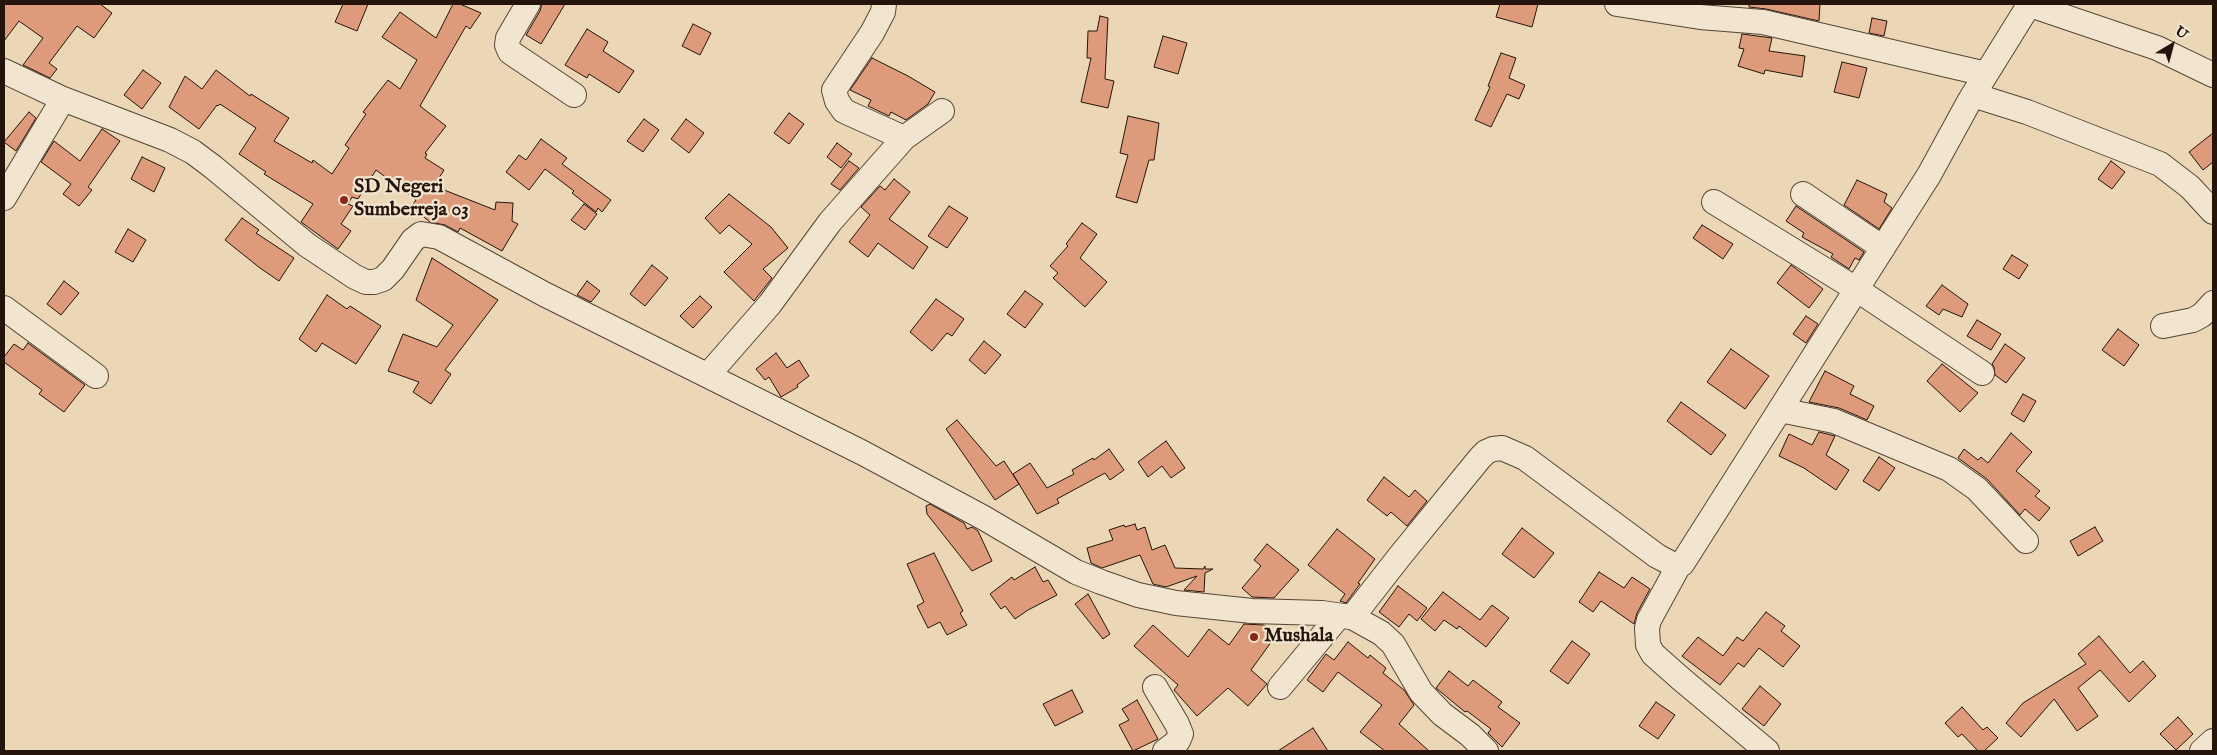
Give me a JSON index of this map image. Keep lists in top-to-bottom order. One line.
{"places":["SD Negeri Sumberreja 03","Mushala"],"north":"top right"}
